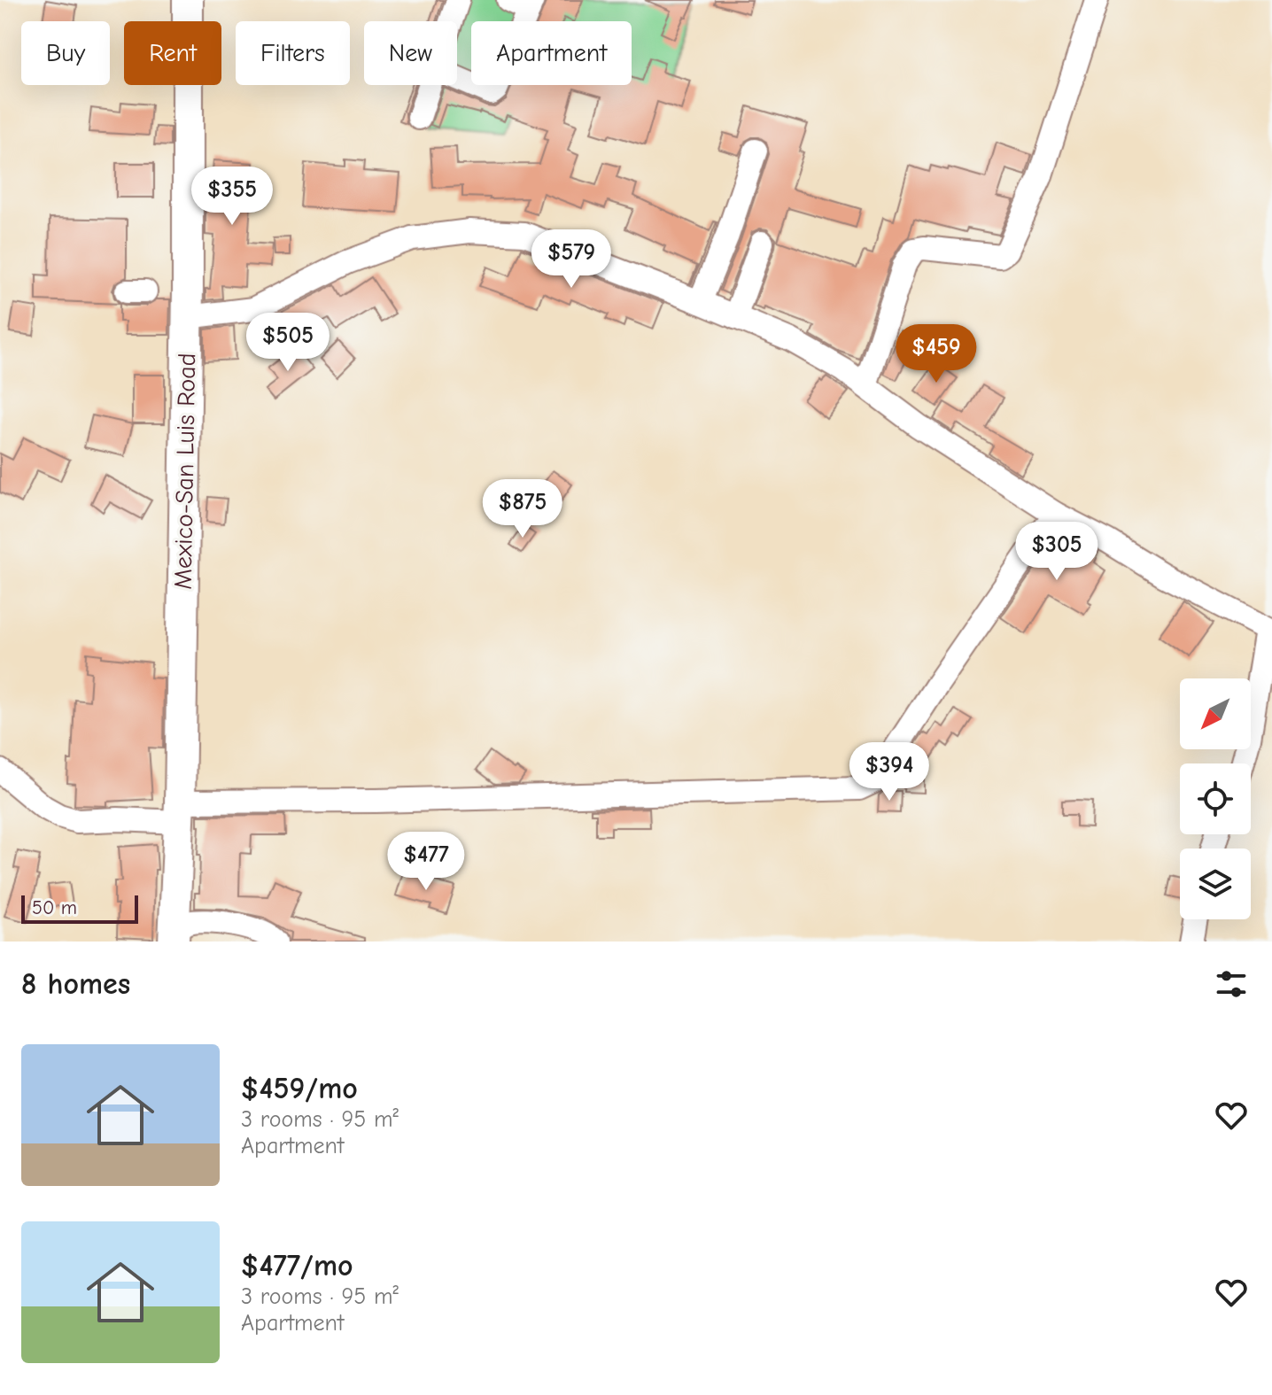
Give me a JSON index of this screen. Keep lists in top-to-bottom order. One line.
{"streets":{"main road":["Mexico-San Luis Road"]},"scale_bar":"50 m","north":"bottom left","page":{"chip":["Buy","Rent","Filters","New","Apartment"],"price":["$355","$579","$505","$459","$875","$305","$394","$477"],"scale":"50 m","heading":"8 homes","list":[{"name":"$459/mo","note":"3 rooms · 95 m² · Apartment"},{"name":"$477/mo","note":"3 rooms · 95 m² · Apartment"}]}}
